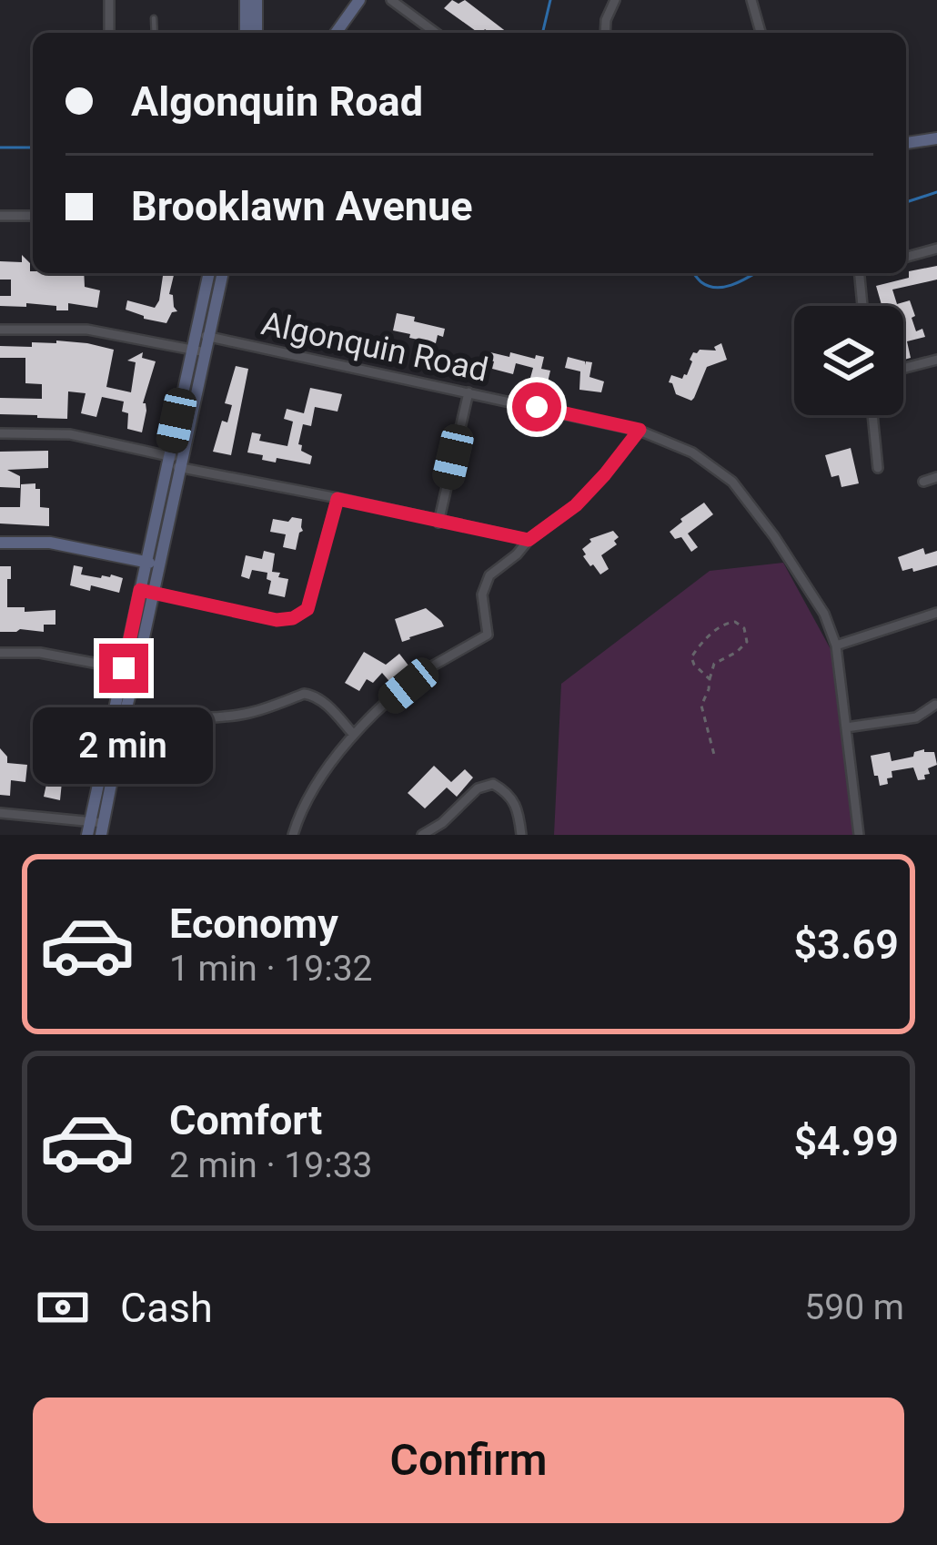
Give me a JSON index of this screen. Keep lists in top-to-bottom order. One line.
{"streets":{"street":["Algonquin Road"]},"page":{"banner":["Algonquin Road","Brooklawn Avenue"],"bubble":"2 min","list":[{"name":"Economy","note":"1 min · 19:32","value":"$3.69"},{"name":"Comfort","note":"2 min · 19:33","value":"$4.99"}],"pay":["Cash","590 m"],"buttons":"Confirm"}}
